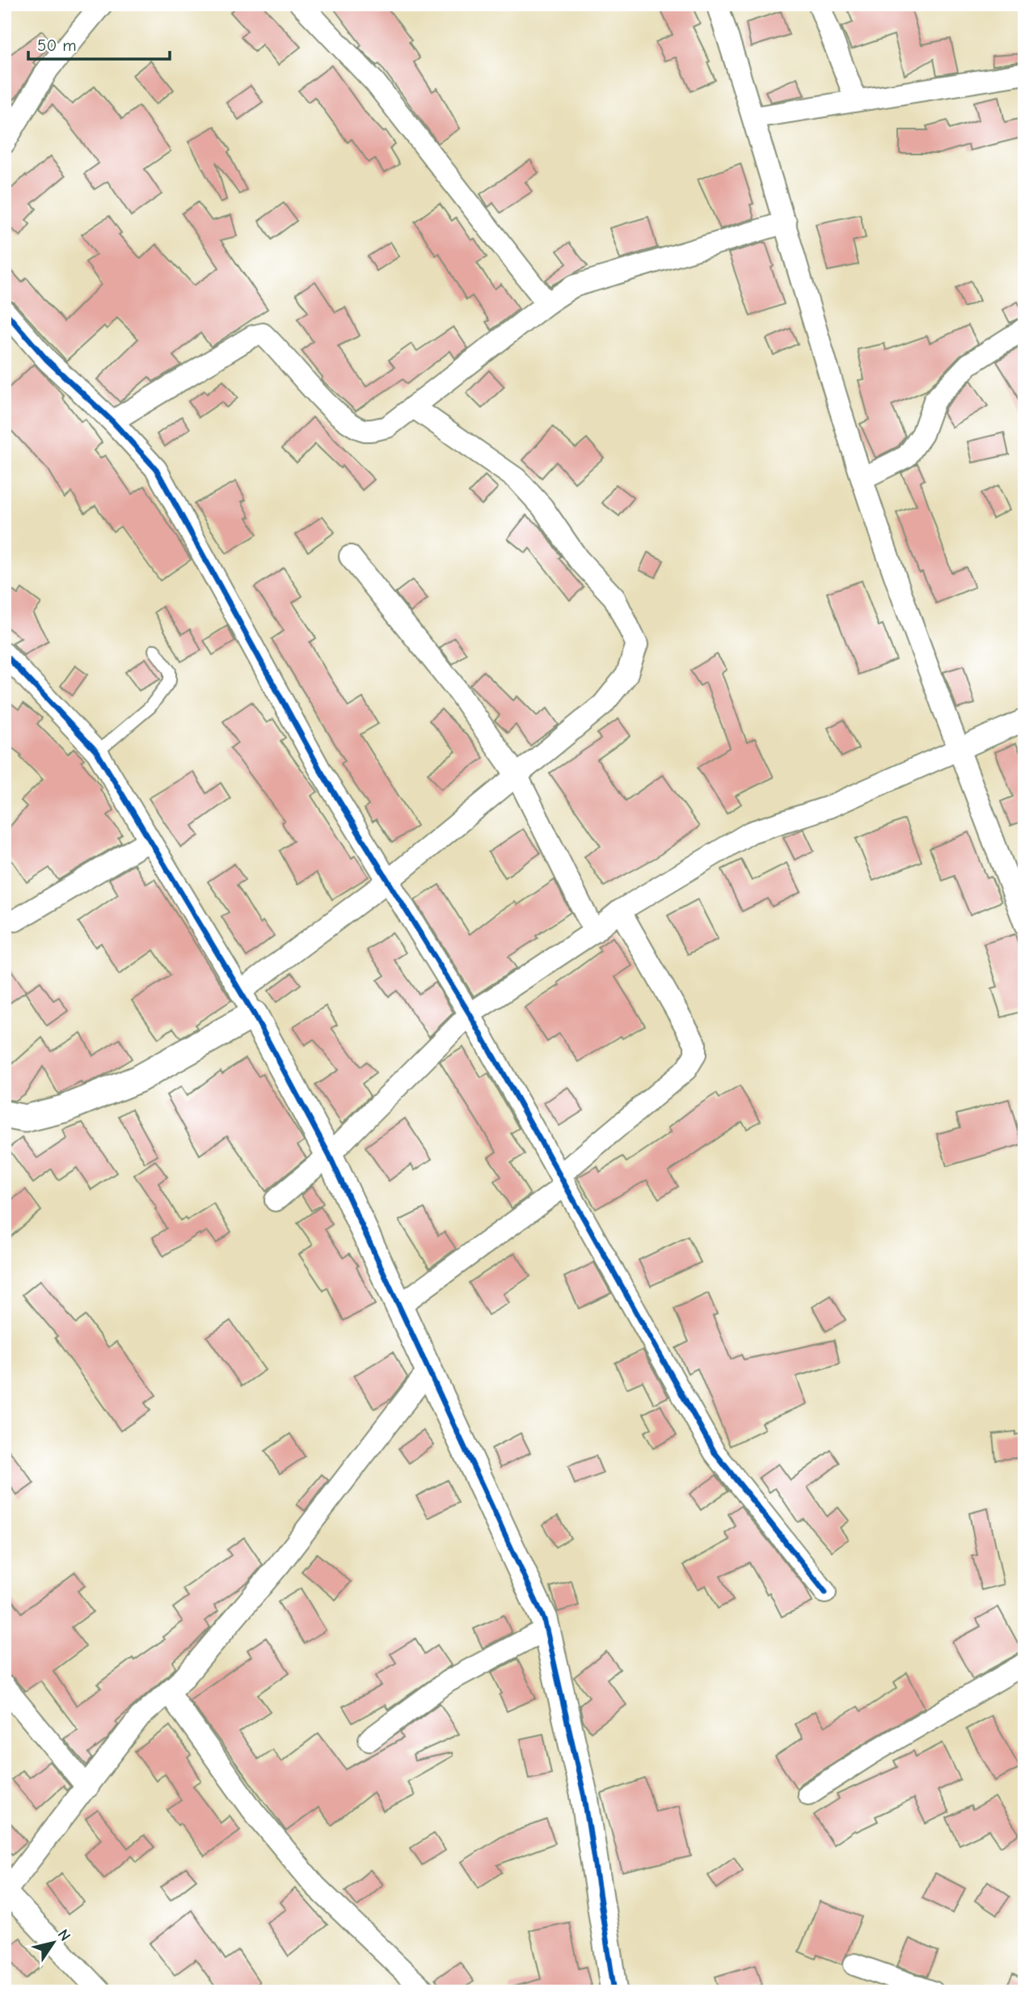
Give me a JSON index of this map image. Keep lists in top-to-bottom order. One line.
{"scale_bar":"50 m","north":"top right"}
